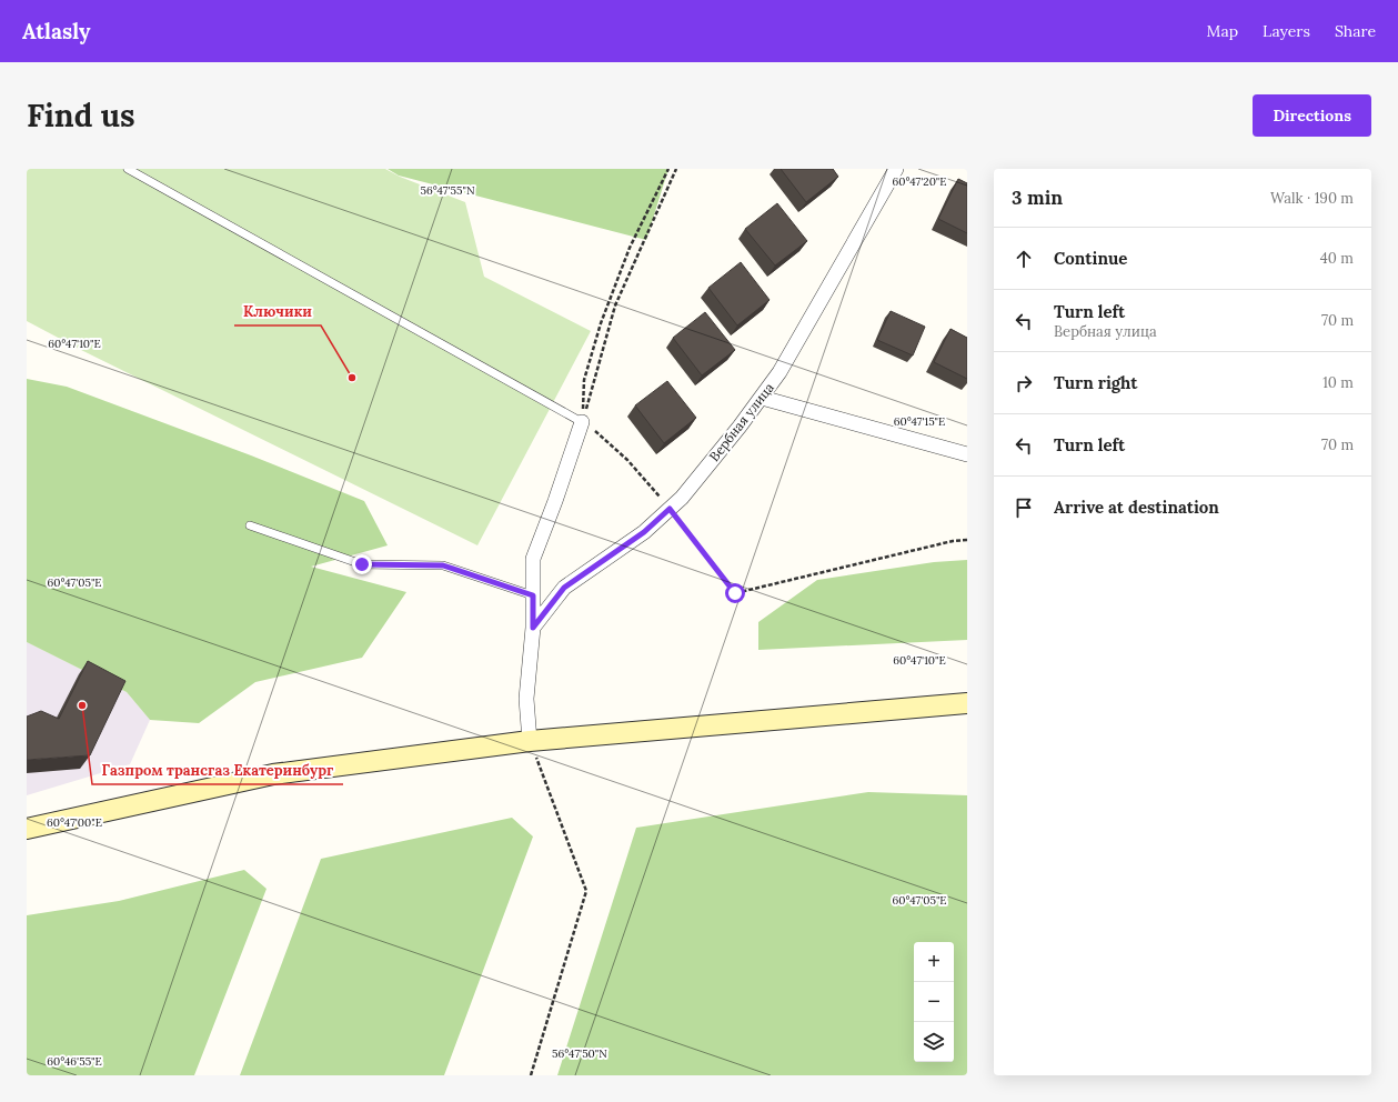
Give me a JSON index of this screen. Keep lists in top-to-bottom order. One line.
{"streets":{"street":["Вербная улица"]},"places":["Ключики","Газпром трансгаз Екатеринбург"],"page":{"header":"Atlasly","nav":["Map","Layers","Share"],"buttons":"Directions","title":"Find us","heading":["3 min","Walk · 190 m"],"list":[["Continue","40 m"],["Turn left","Вербная улица","70 m"],["Turn right","10 m"],["Turn left","70 m"],"Arrive at destination"],"map_buttons":["+","−"]},"coordinates":["60°47'20\"E","56°47'55\"N","60°47'10\"E","60°47'15\"E","60°47'05\"E","60°47'00\"E","56°47'50\"N","60°46'55\"E"]}
